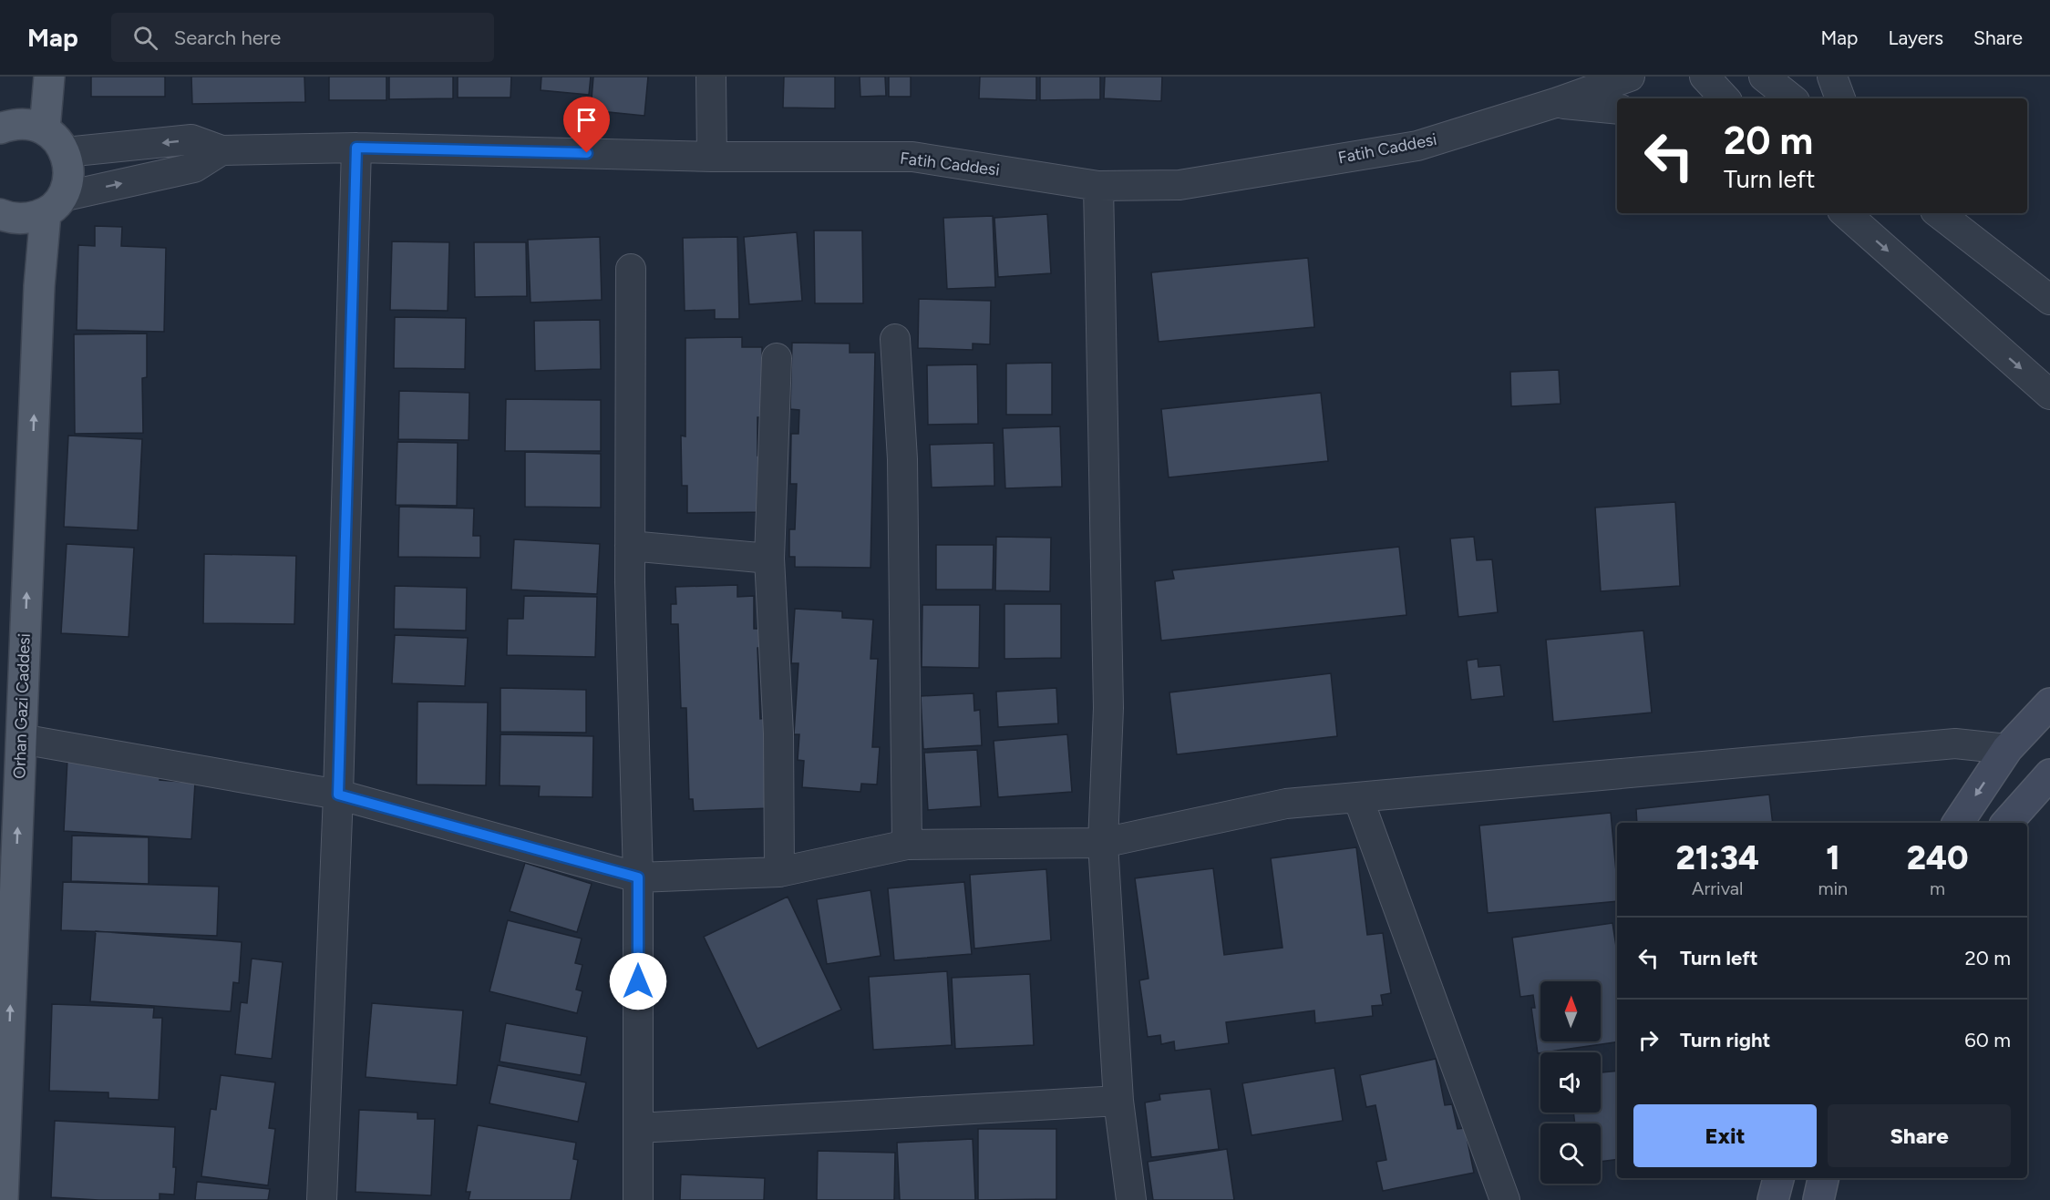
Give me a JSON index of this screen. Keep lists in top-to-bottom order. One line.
{"streets":{"main road":["Orhan Gazi Caddesi"],"street":["Fatih Caddesi"]},"one_way":["Orhan Gazi Caddesi"],"north":"top","page":{"header":"Map","search":"Search here","nav":["Map","Layers","Share"],"turn":["20 m","Turn left"],"eta":["21:34","Arrival","1","min","240","m"],"list":[{"name":"Turn left","value":"20 m"},{"name":"Turn right","value":"60 m"}],"buttons":["Exit","Share"]}}
